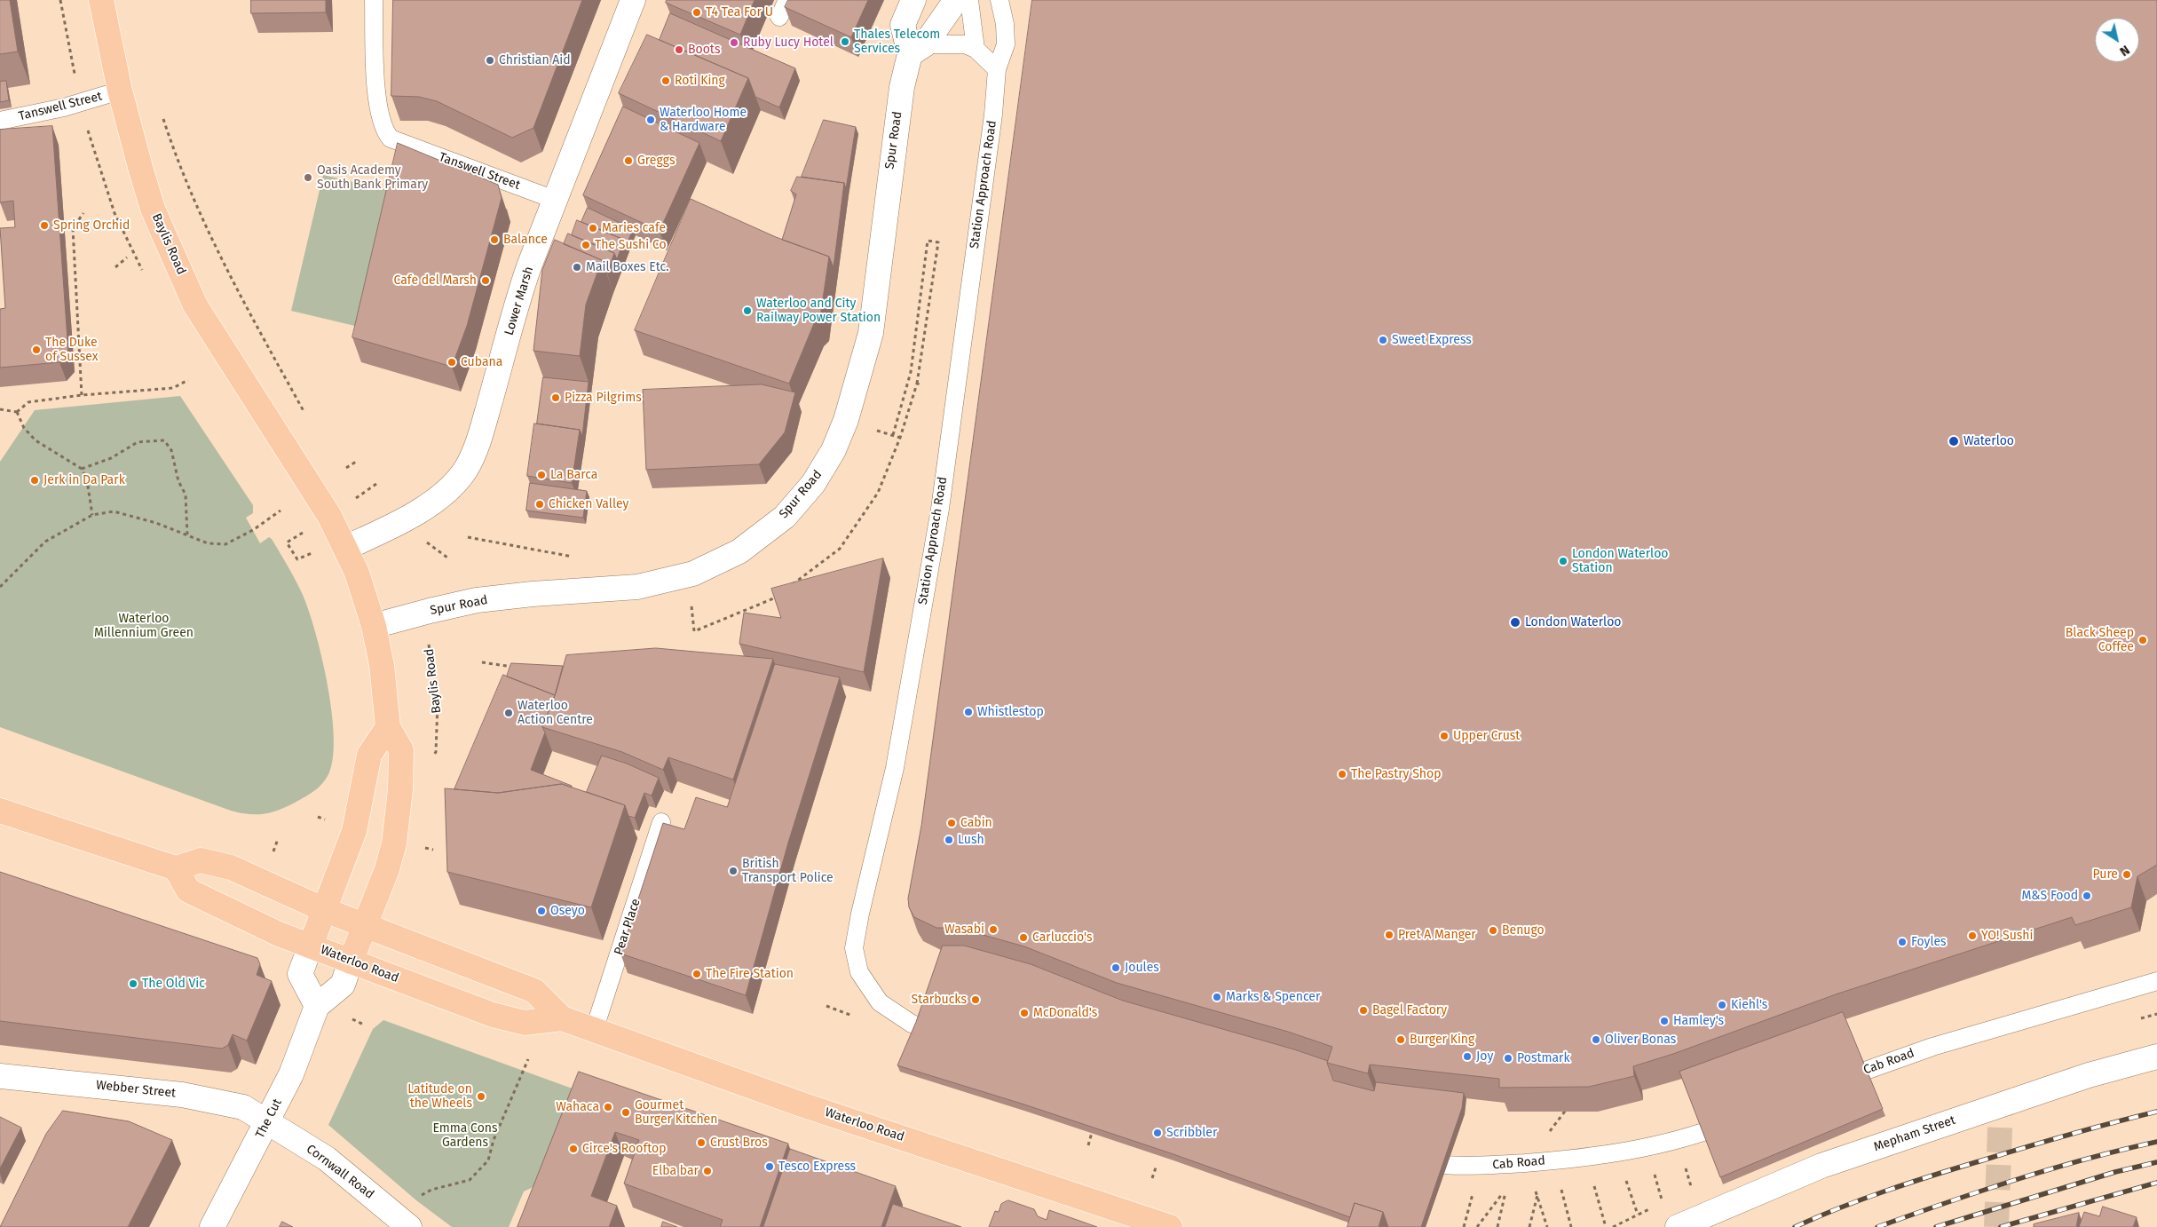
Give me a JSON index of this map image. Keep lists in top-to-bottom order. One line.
{"streets":{"main road":["Baylis Road","Waterloo Road","The Cut"],"street":["Spur Road","Lower Marsh","Webber Street","Mepham Street","Cornwall Road"],"lane":["Tanswell Street","Station Approach Road","Pear Place","Cab Road"]},"crossings":[["Tanswell Street","Baylis Road"],["Tanswell Street","Lower Marsh"],["Spur Road","Baylis Road"],["Baylis Road","Lower Marsh"],["Baylis Road","Waterloo Road"],["Baylis Road","The Cut"],["Pear Place","Waterloo Road"],["Waterloo Road","The Cut"],["Webber Street","The Cut"],["Webber Street","Cornwall Road"],["The Cut","Cornwall Road"]],"parks":["Waterloo Millennium Green","Emma Cons Gardens"],"places":["T4 Tea For U","Thales Telecom Services","Ruby Lucy Hotel","Boots","Christian Aid","Roti King","Waterloo Home & Hardware","Greggs","Oasis Academy South Bank Primary","Spring Orchid","Maries cafe","Balance","The Sushi Co","Mail Boxes Etc.","Cafe del Marsh","Waterloo and City Railway Power Station","Sweet Express","The Duke of Sussex","Cubana","Pizza Pilgrims","Waterloo","La Barca","Jerk in Da Park","Chicken Valley","London Waterloo Station","London Waterloo","Black Sheep Coffee","Whistlestop","Waterloo Action Centre","Upper Crust","The Pastry Shop","Cabin","Lush","British Transport Police","Pure","M&S Food","Oseyo","Wasabi","Benugo","Pret A Manger","YO! Sushi","Carluccio's","Foyles","Joules","The Fire Station","The Old Vic","Marks & Spencer","Starbucks","Kiehl's","Bagel Factory","McDonald's","Hamley's","Burger King","Oliver Bonas","Joy","Postmark","Latitude on the Wheels","Wahaca","Gourmet Burger Kitchen","Scribbler","Crust Bros","Circe's Rooftop","Tesco Express","Elba bar"],"north":"bottom right"}
